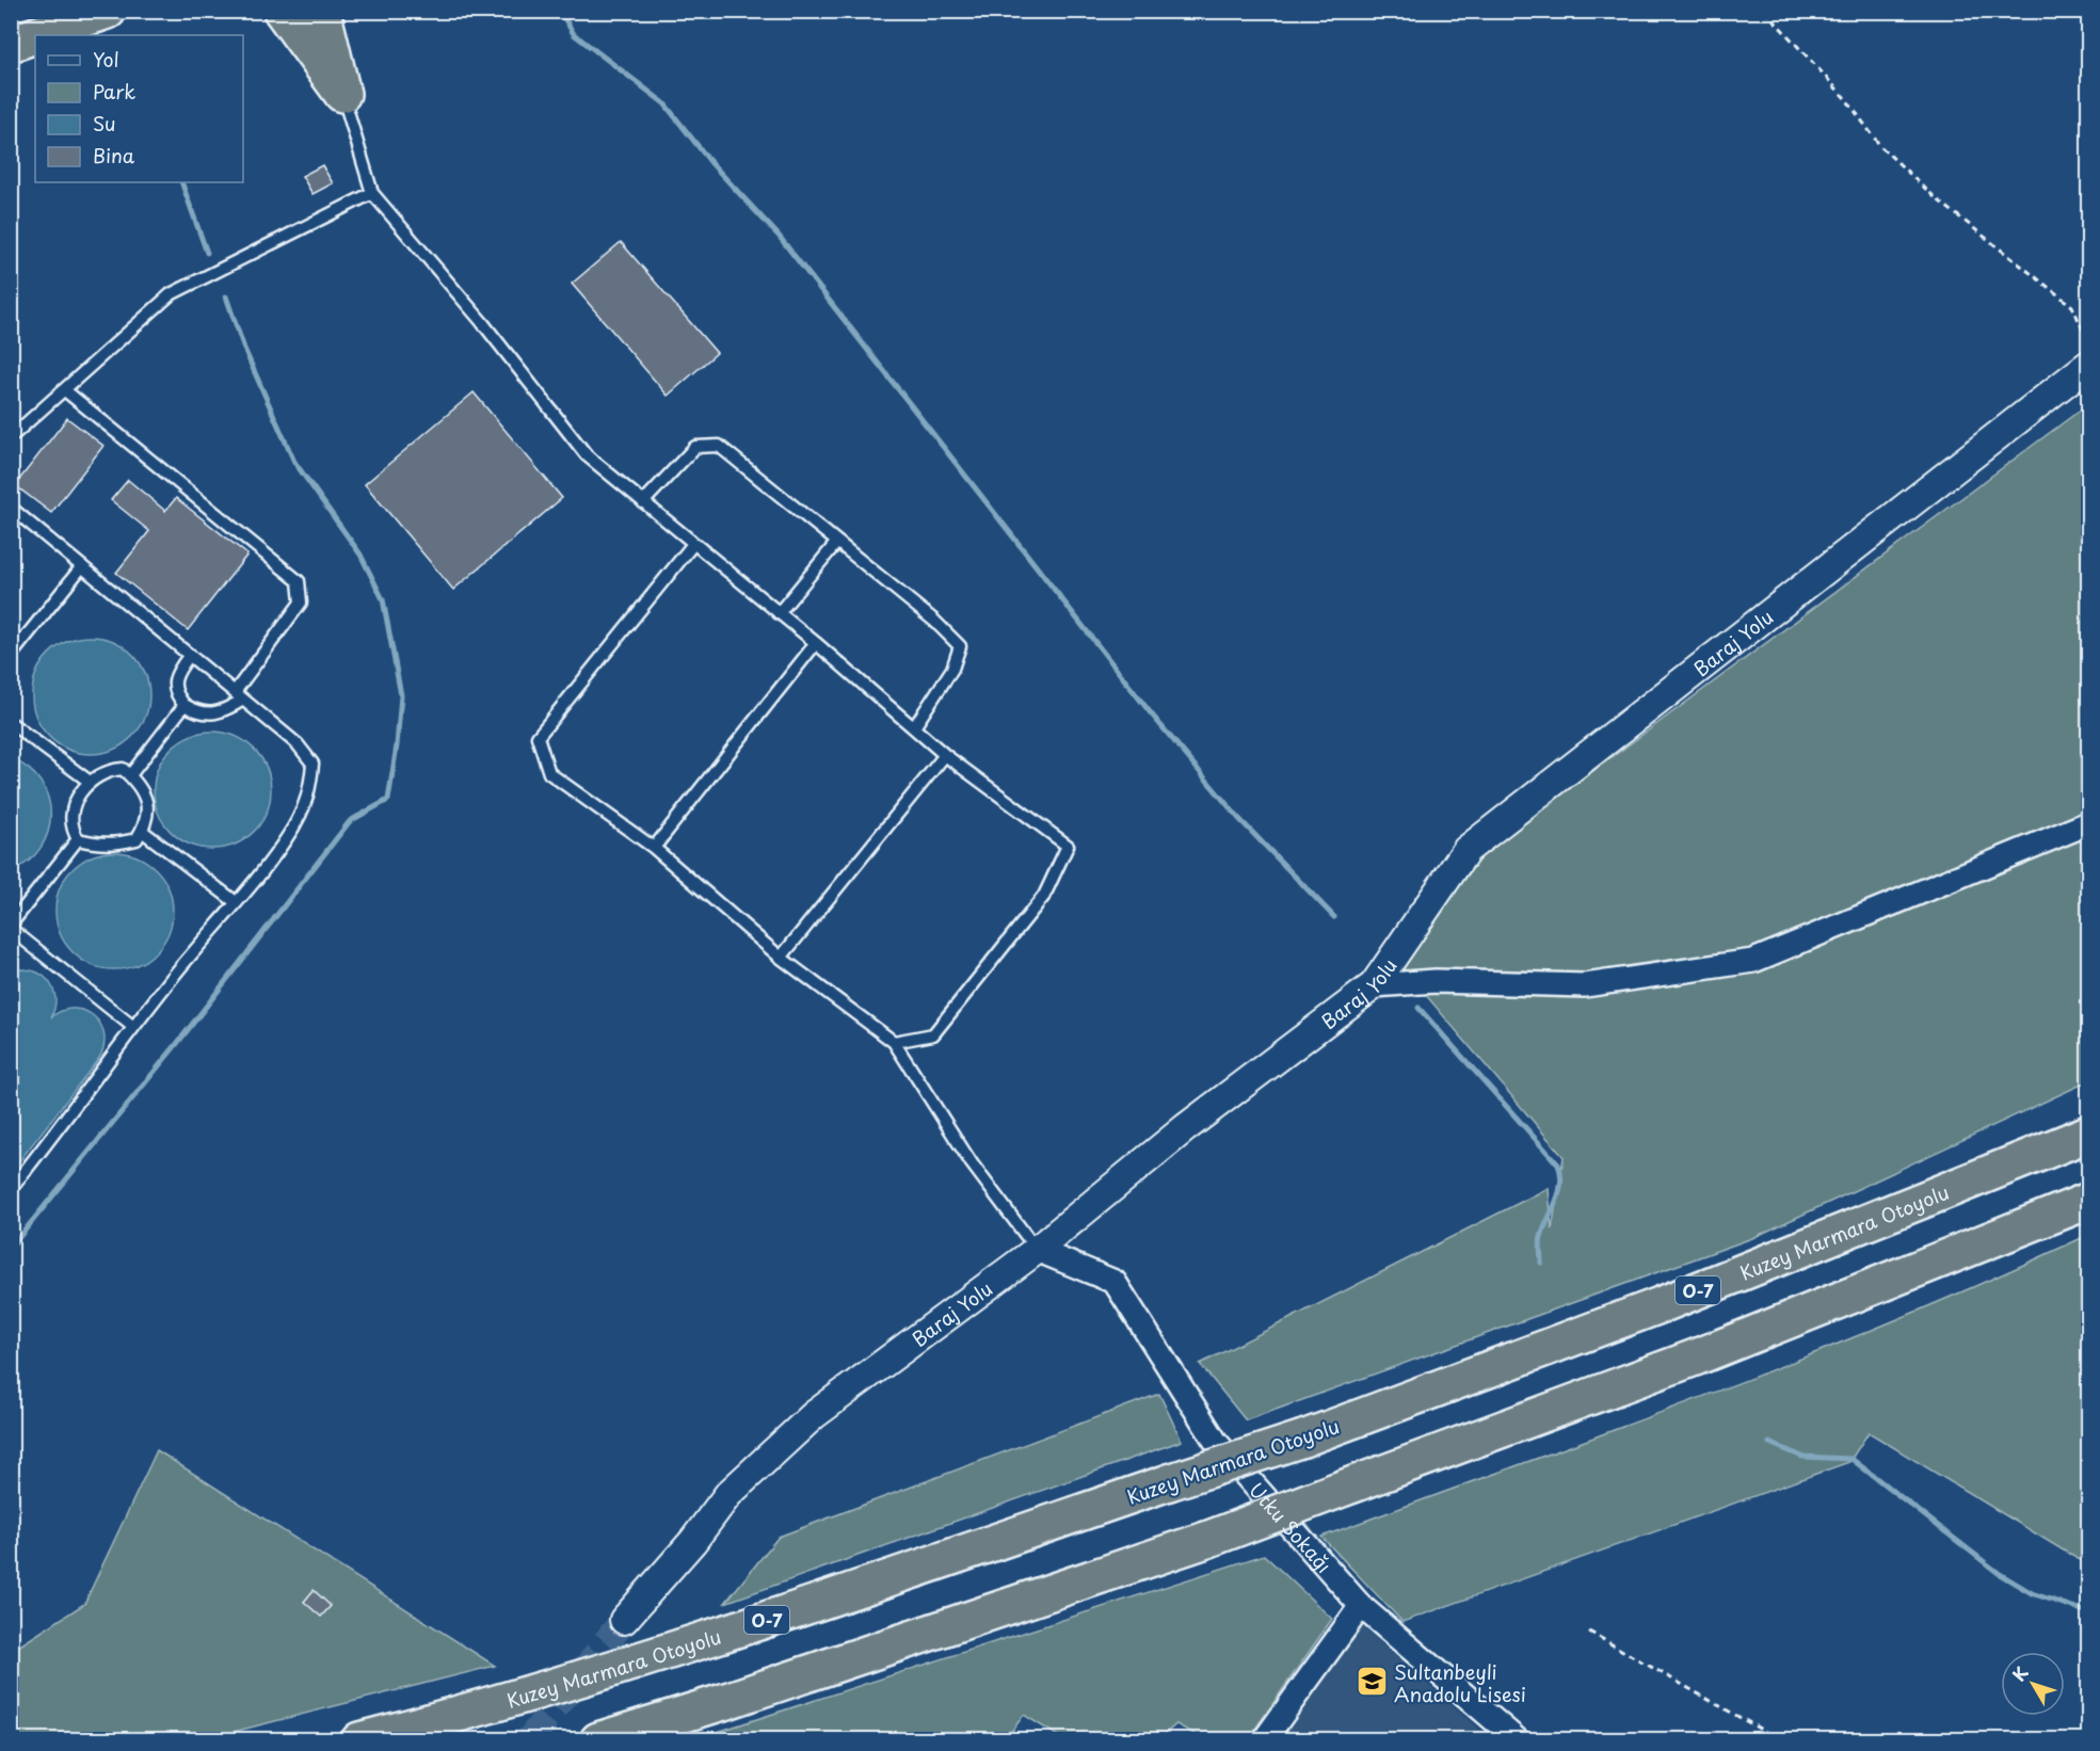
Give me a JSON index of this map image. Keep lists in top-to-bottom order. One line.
{"streets":{"highway":["Kuzey Marmara Otoyolu","O-7"],"street":["Baraj Yolu","Utku Sokağı"]},"crossings":[["Baraj Yolu","Utku Sokağı"]],"places":{"school or university":["Sultanbeyli Anadolu Lisesi"]},"legend":["Yol","Park","Su","Bina"],"north":"top left"}
